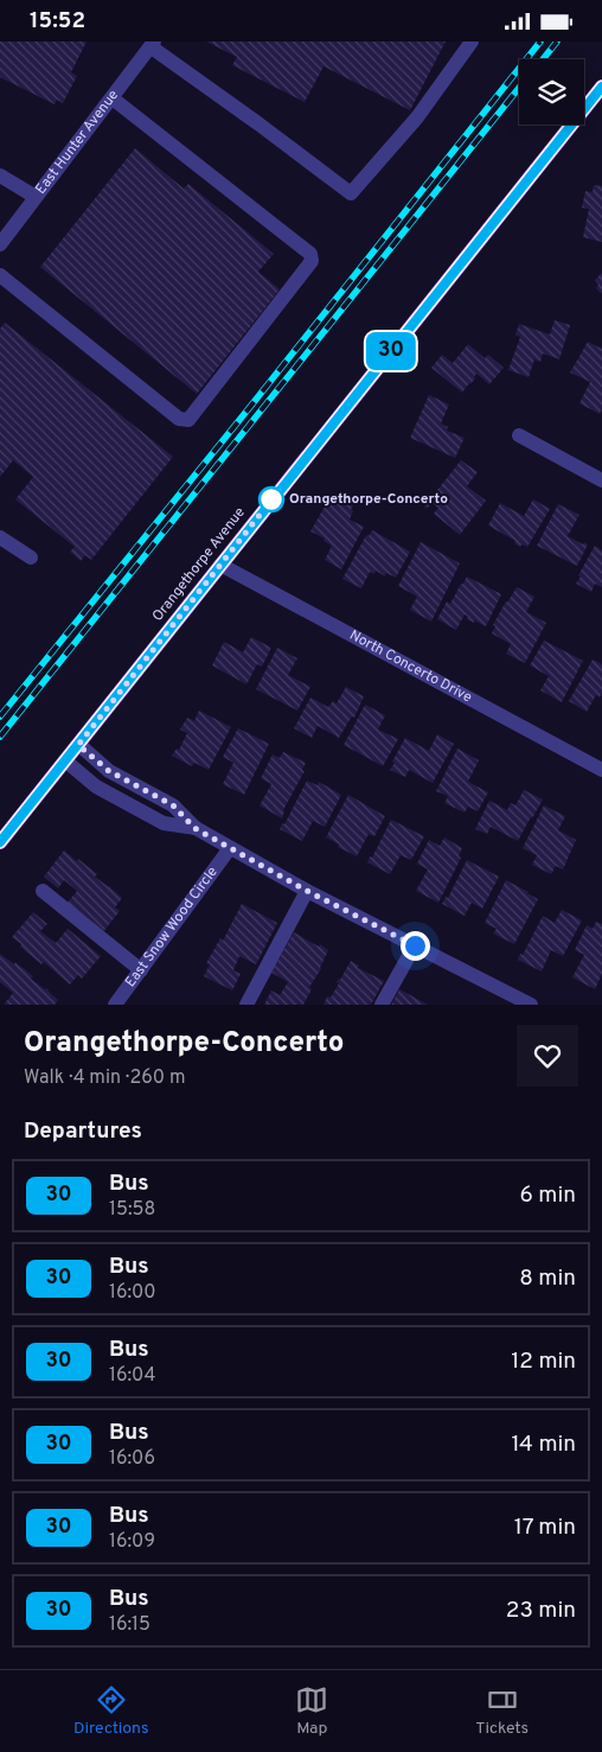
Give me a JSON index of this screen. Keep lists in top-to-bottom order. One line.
{"streets":{"main road":["Orangethorpe Avenue"],"street":["East Hunter Avenue","North Concerto Drive","East Snow Wood Circle"]},"crossings":[["Orangethorpe Avenue","North Concerto Drive"]],"places":["Orangethorpe-Concerto"],"lines":["bus line 30"],"page":{"status":"15:52","on_map":"30","heading":[["Orangethorpe-Concerto","Walk · 4 min · 260 m"],"Departures"],"list":[{"mark":"30","name":"Bus","note":"15:58","value":"6 min"},{"mark":"30","name":"Bus","note":"16:00","value":"8 min"},{"mark":"30","name":"Bus","note":"16:04","value":"12 min"},{"mark":"30","name":"Bus","note":"16:06","value":"14 min"},{"mark":"30","name":"Bus","note":"16:09","value":"17 min"},{"mark":"30","name":"Bus","note":"16:15","value":"23 min"}],"tabs":["Directions","Map","Tickets"]}}
